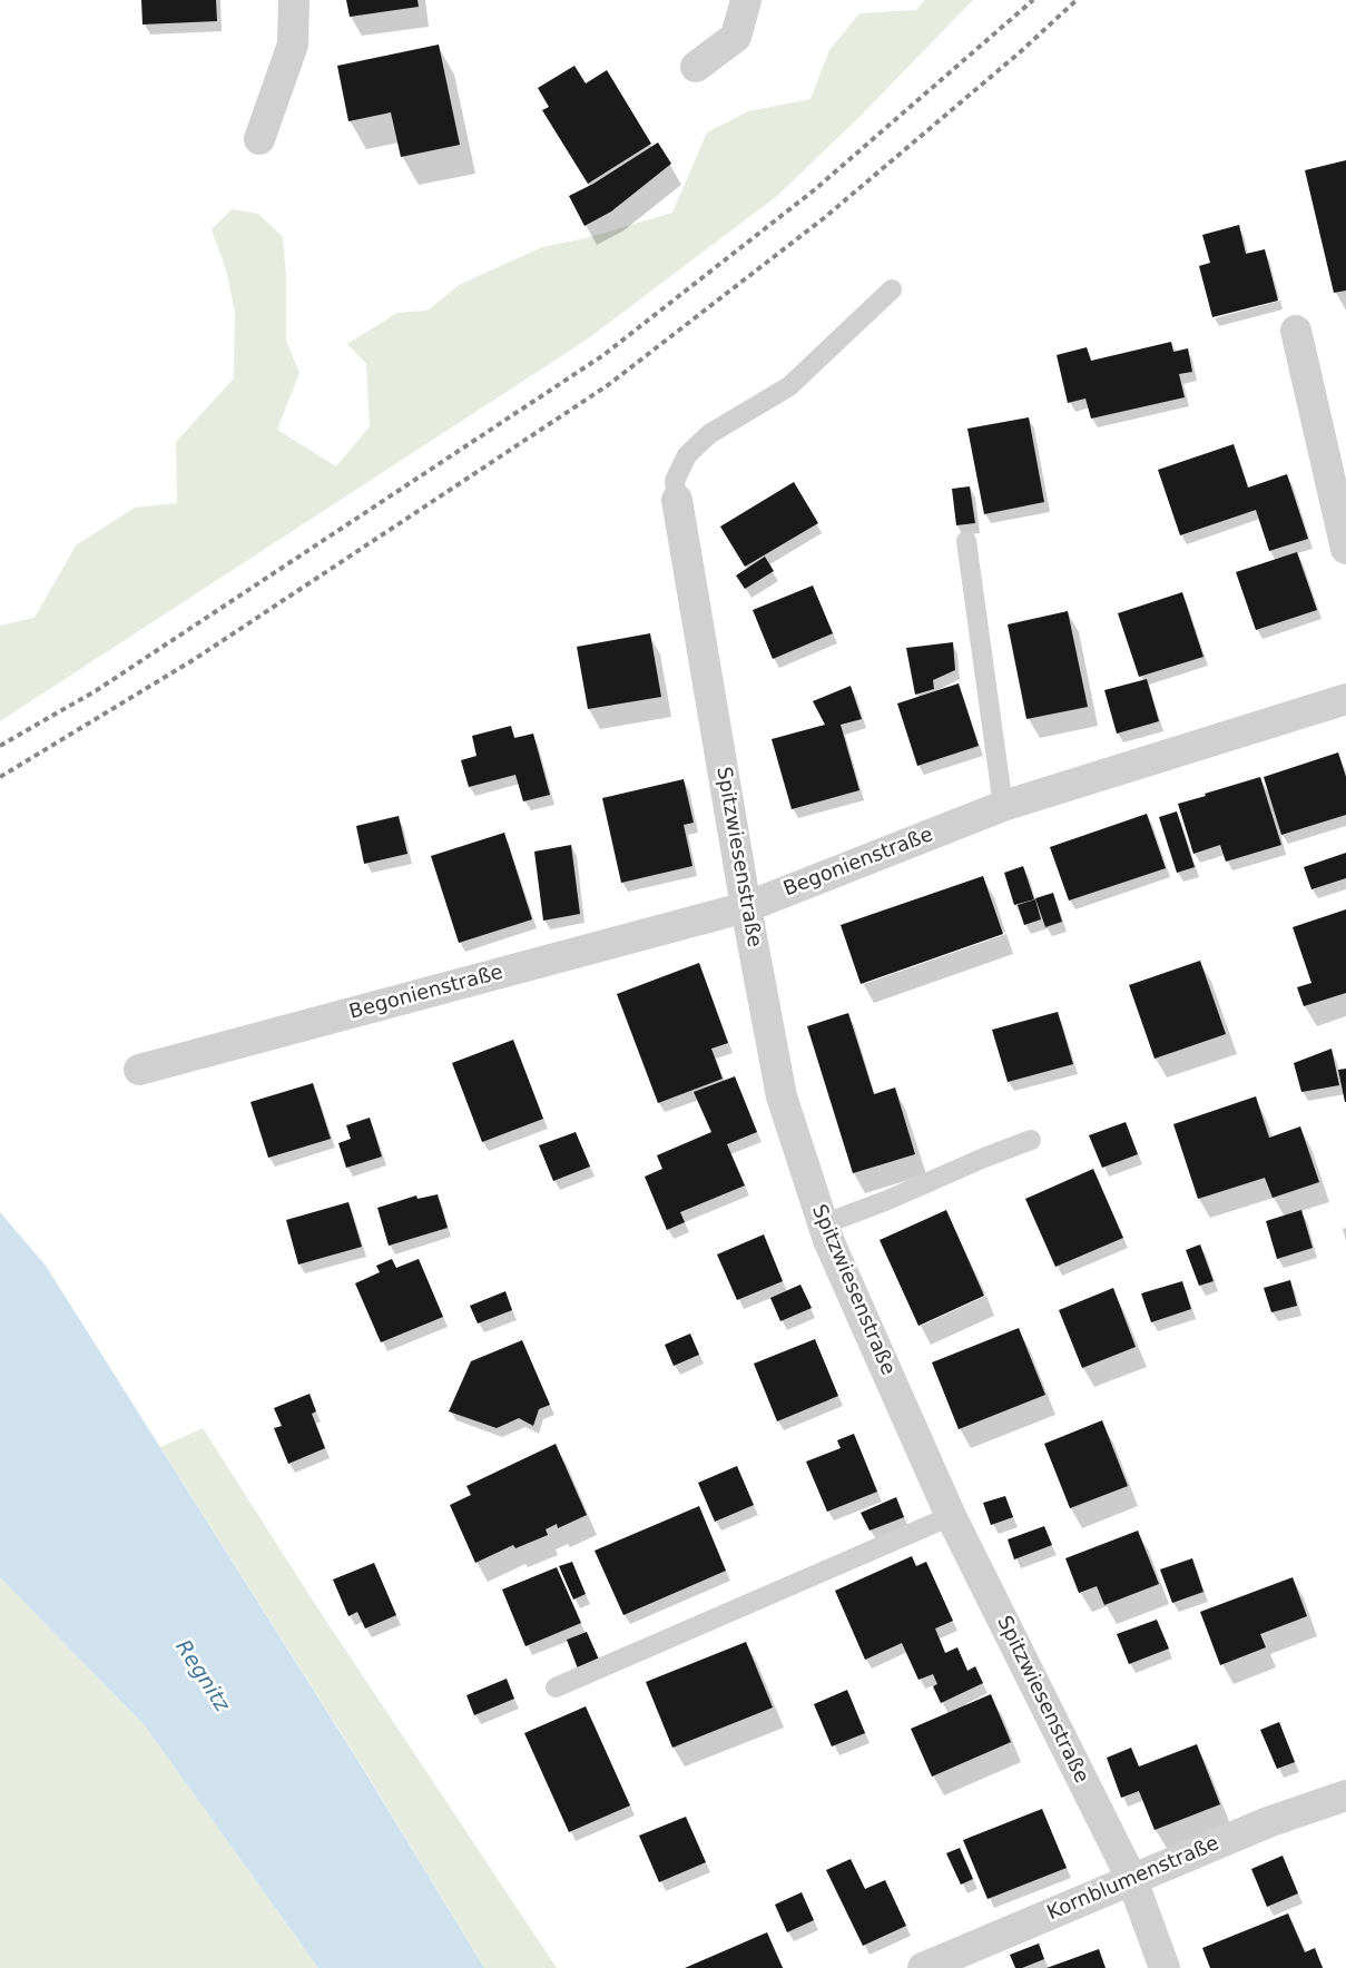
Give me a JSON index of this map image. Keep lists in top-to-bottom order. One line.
{"streets":{"street":["Spitzwiesenstraße","Begonienstraße","Kornblumenstraße"]},"crossings":[["Spitzwiesenstraße","Begonienstraße"],["Spitzwiesenstraße","Kornblumenstraße"]],"water":["Regnitz"]}
